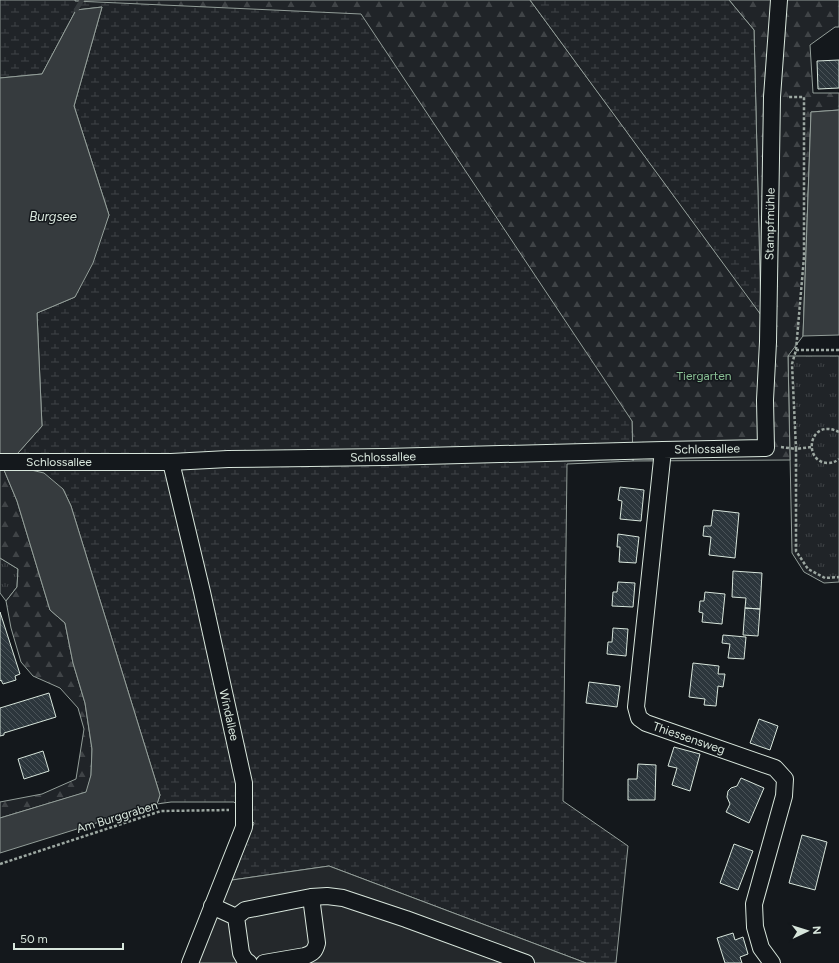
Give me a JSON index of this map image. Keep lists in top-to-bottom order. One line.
{"streets":{"street":["Stampfmühle","Schlossallee","Windallee","Thiessensweg"],"path":["Am Burggraben"]},"crossings":[["Stampfmühle","Schlossallee"],["Schlossallee","Windallee"],["Schlossallee","Thiessensweg"],["Windallee","Am Burggraben"]],"water":["Burgsee"],"parks":["Tiergarten"],"scale_bar":"50 m","north":"right"}
